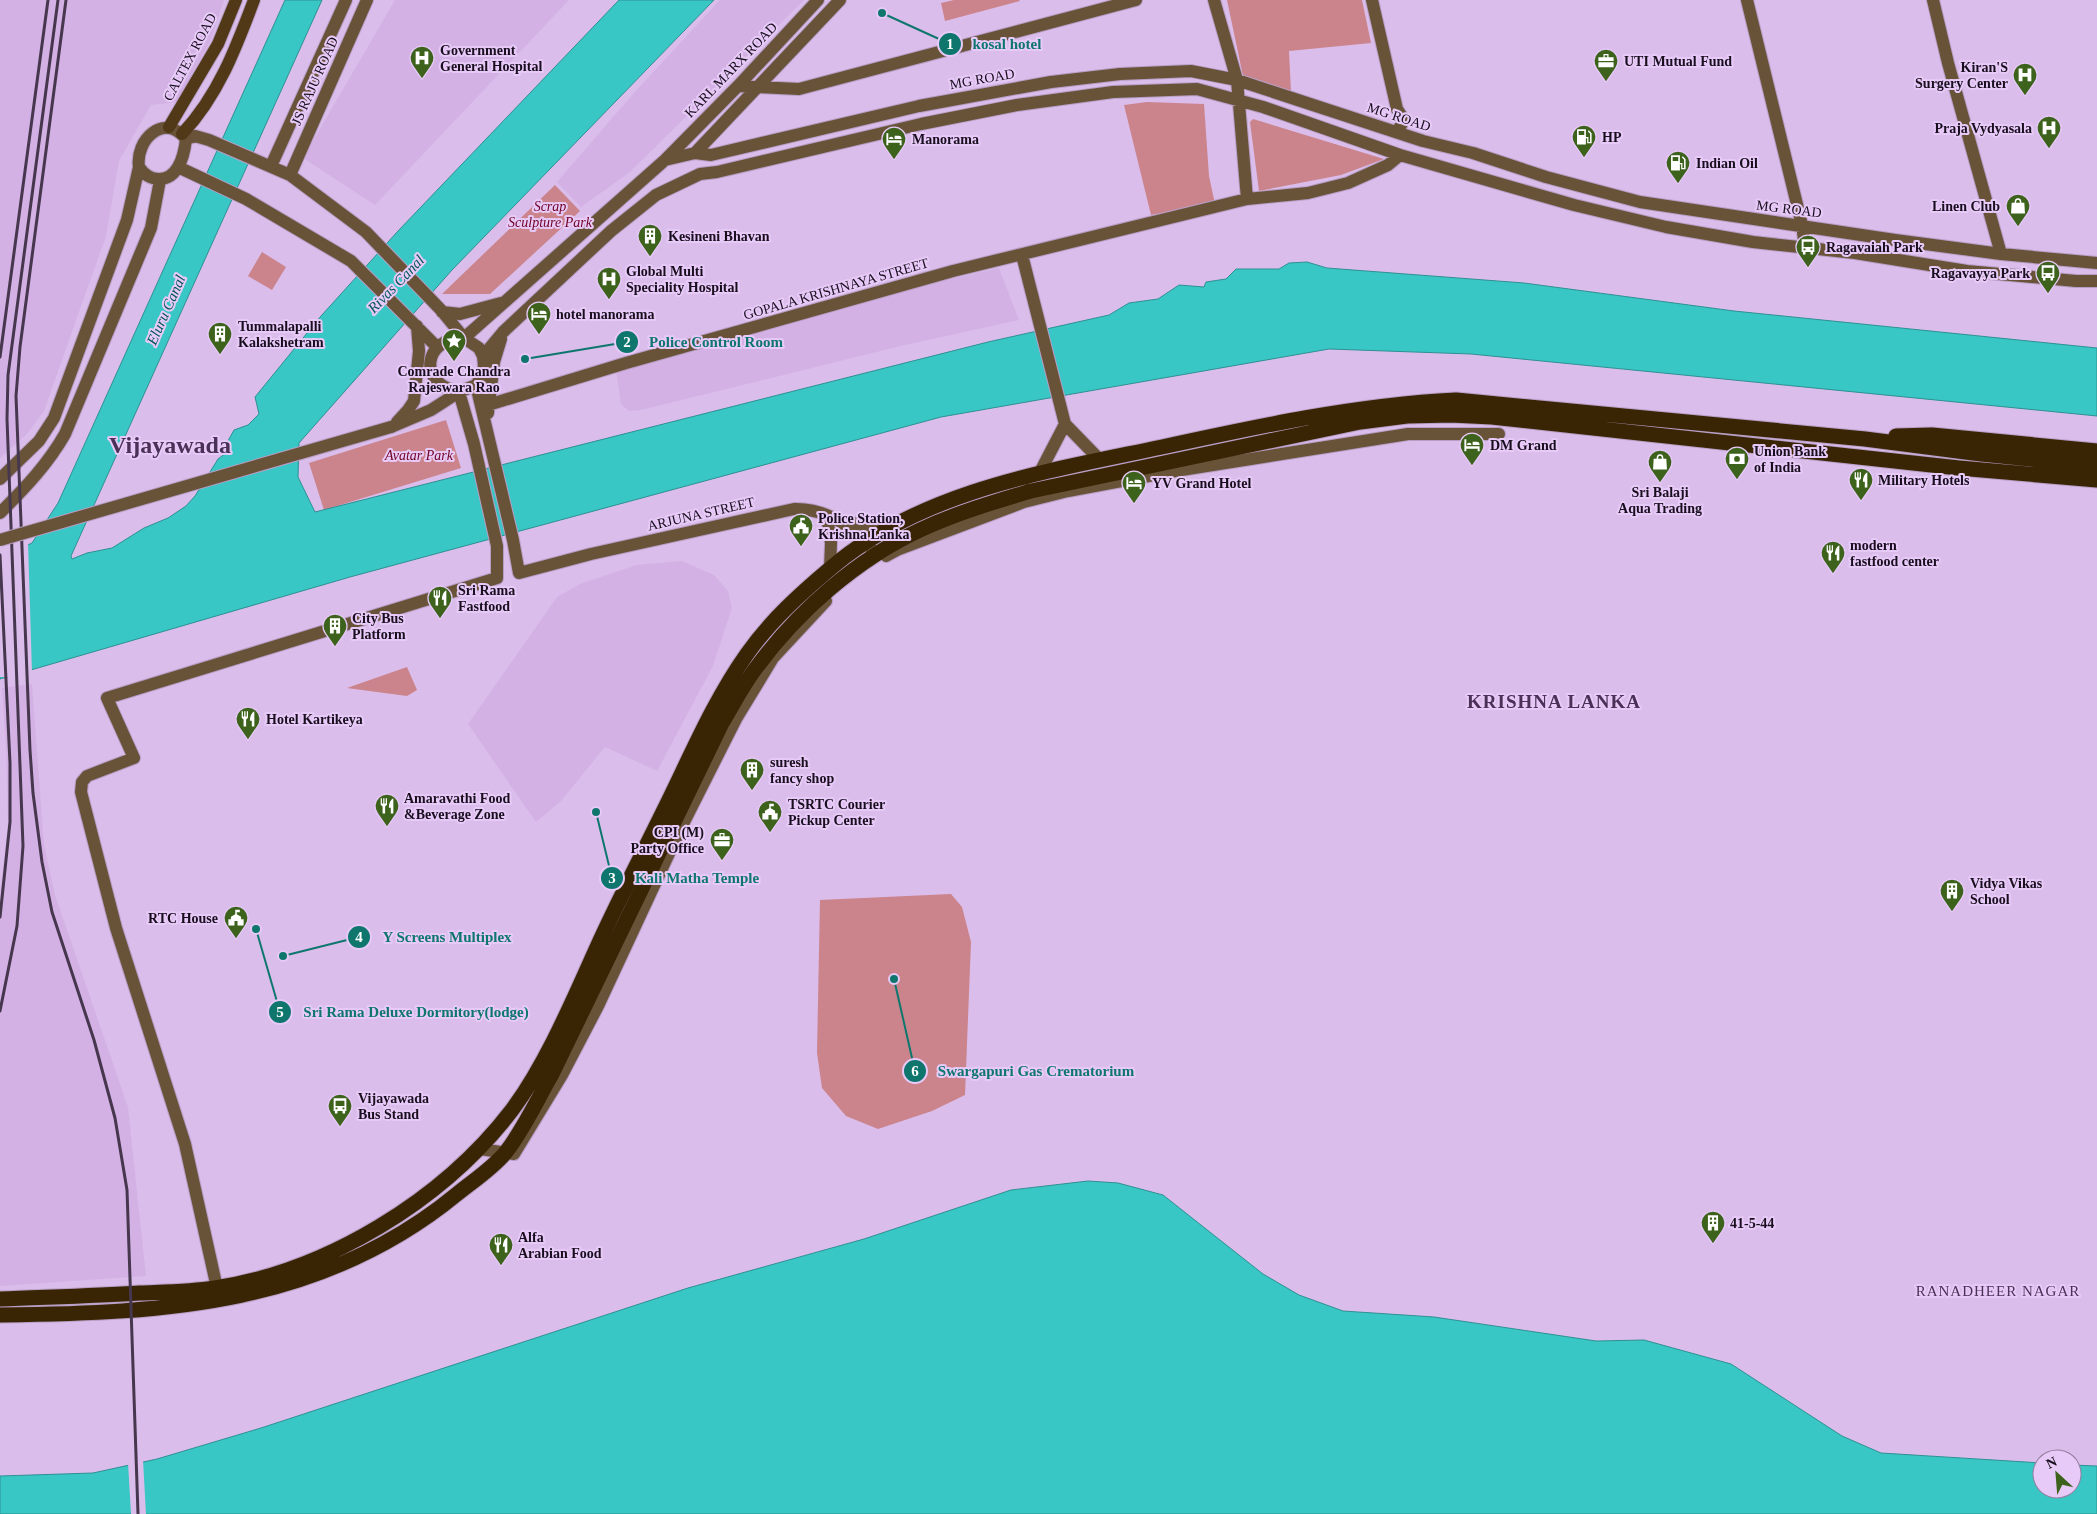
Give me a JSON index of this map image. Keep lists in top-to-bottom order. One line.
{"streets":{"main road":["CALTEX ROAD"],"street":["KARL MARX ROAD","MG ROAD","JS RAJU ROAD","GOPALA KRISHNAYA STREET","ARJUNA STREET"]},"crossings":[["KARL MARX ROAD","MG ROAD"]],"districts":["Vijayawada","KRISHNA LANKA","RANADHEER NAGAR"],"water":["Rivas Canal","Eluru Canal"],"parks":["Scrap Sculpture Park","Avatar Park"],"places":{"other":["kosal hotel","Police Control Room","Kali Matha Temple","Sri Rama Deluxe Dormitory(lodge)","Y Screens Multiplex","Swargapuri Gas Crematorium"],"hospital":["Government General Hospital","Kiran'S Surgery Center","Praja Vydyasala","Global Multi Speciality Hospital"],"office":["UTI Mutual Fund","CPI (M) Party Office"],"fuel station":["HP","Indian Oil"],"hotel":["Manorama","hotel manorama","DM Grand","YV Grand Hotel"],"shop":["Linen Club","Sri Balaji Aqua Trading"],"building":["Kesineni Bhavan","Tummalapalli Kalakshetram","City Bus Platform","suresh fancy shop","Vidya Vikas School","41-5-44"],"bus stop":["Ragavaiah Park","Ragavayya Park","Vijayawada Bus Stand"],"place":["Comrade Chandra Rajeswara Rao"],"bank":["Union Bank of India"],"restaurant":["Military Hotels","modern fastfood center","Sri Rama Fastfood","Hotel Kartikeya","Amaravathi Food &Beverage Zone","Alfa Arabian Food"],"public building":["Police Station, Krishna Lanka","TSRTC Courier Pickup Center","RTC House"]},"north":"top left"}
